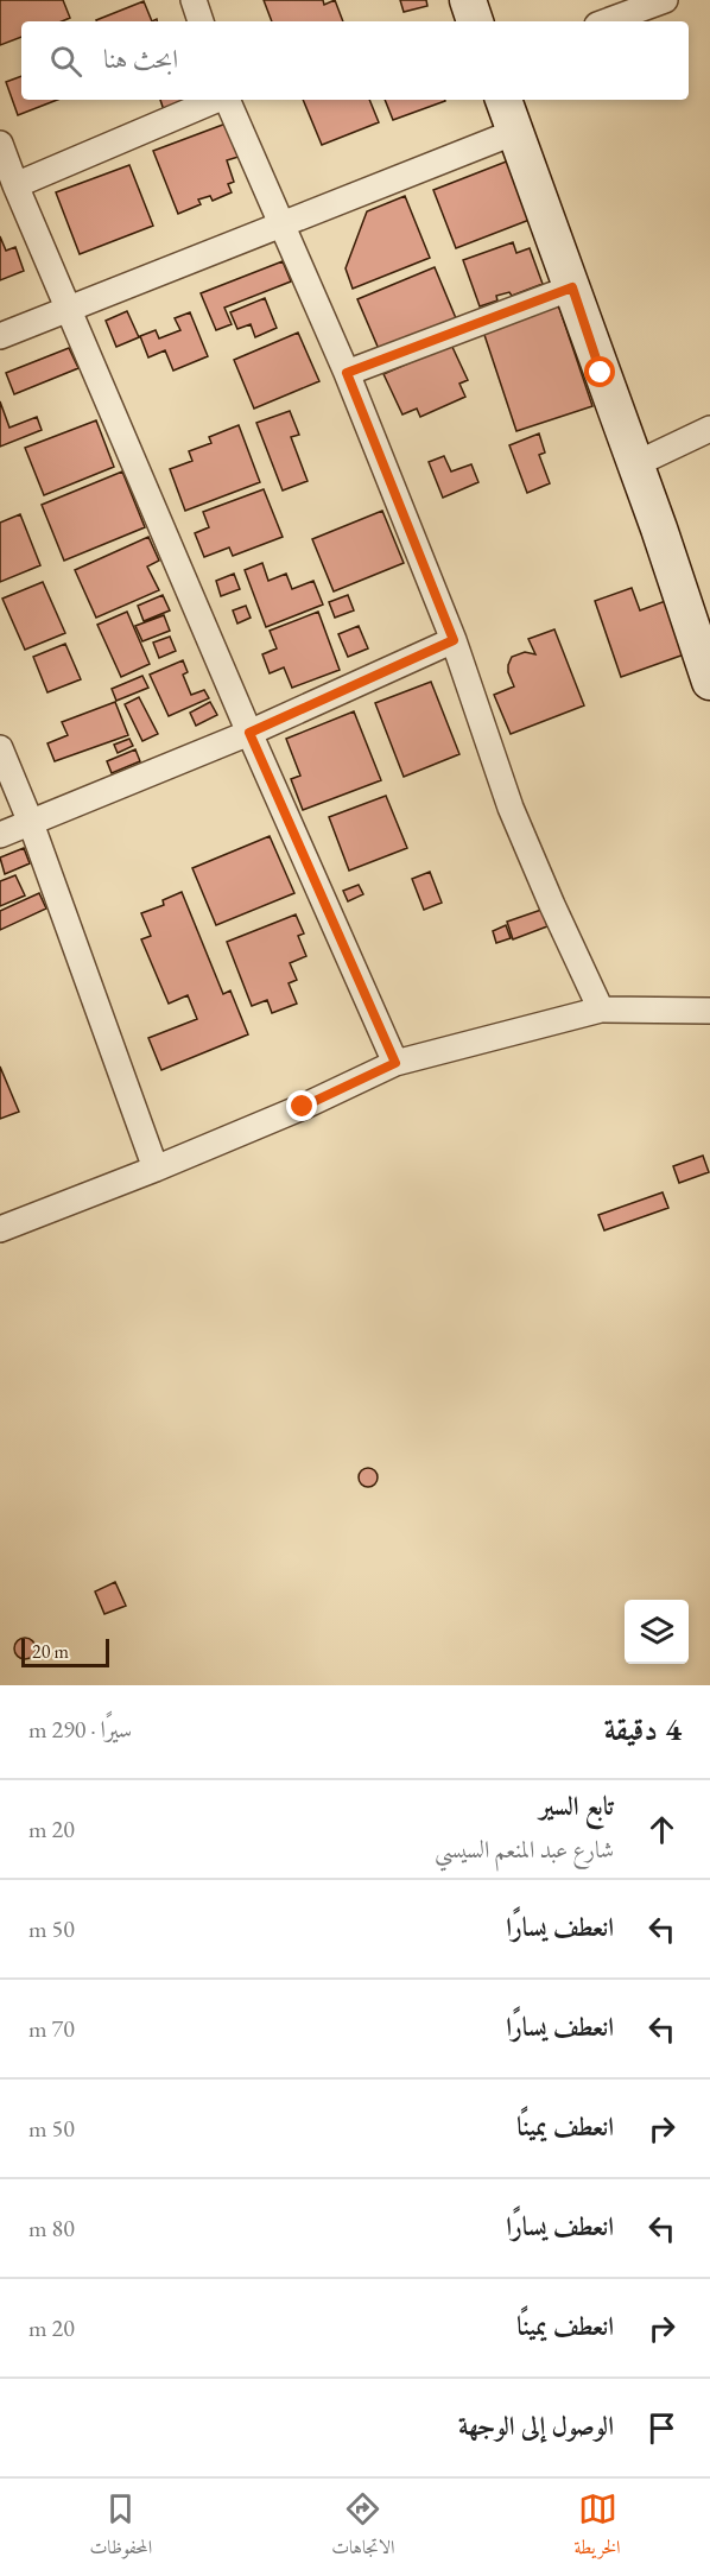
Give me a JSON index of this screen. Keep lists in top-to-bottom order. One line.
{"scale_bar":"20 m","page":{"search":"ابحث هنا","scale":"20 m","heading":["4 دقيقة","سيرًا · 290 m"],"list":[["تابع السير","شارع عبد المنعم السيسي","20 m"],["انعطف يسارًا","50 m"],["انعطف يسارًا","70 m"],["انعطف يمينًا","50 m"],["انعطف يسارًا","80 m"],["انعطف يمينًا","20 m"],"الوصول إلى الوجهة"],"nav":["الخريطة","الاتجاهات","المحفوظات"]}}
